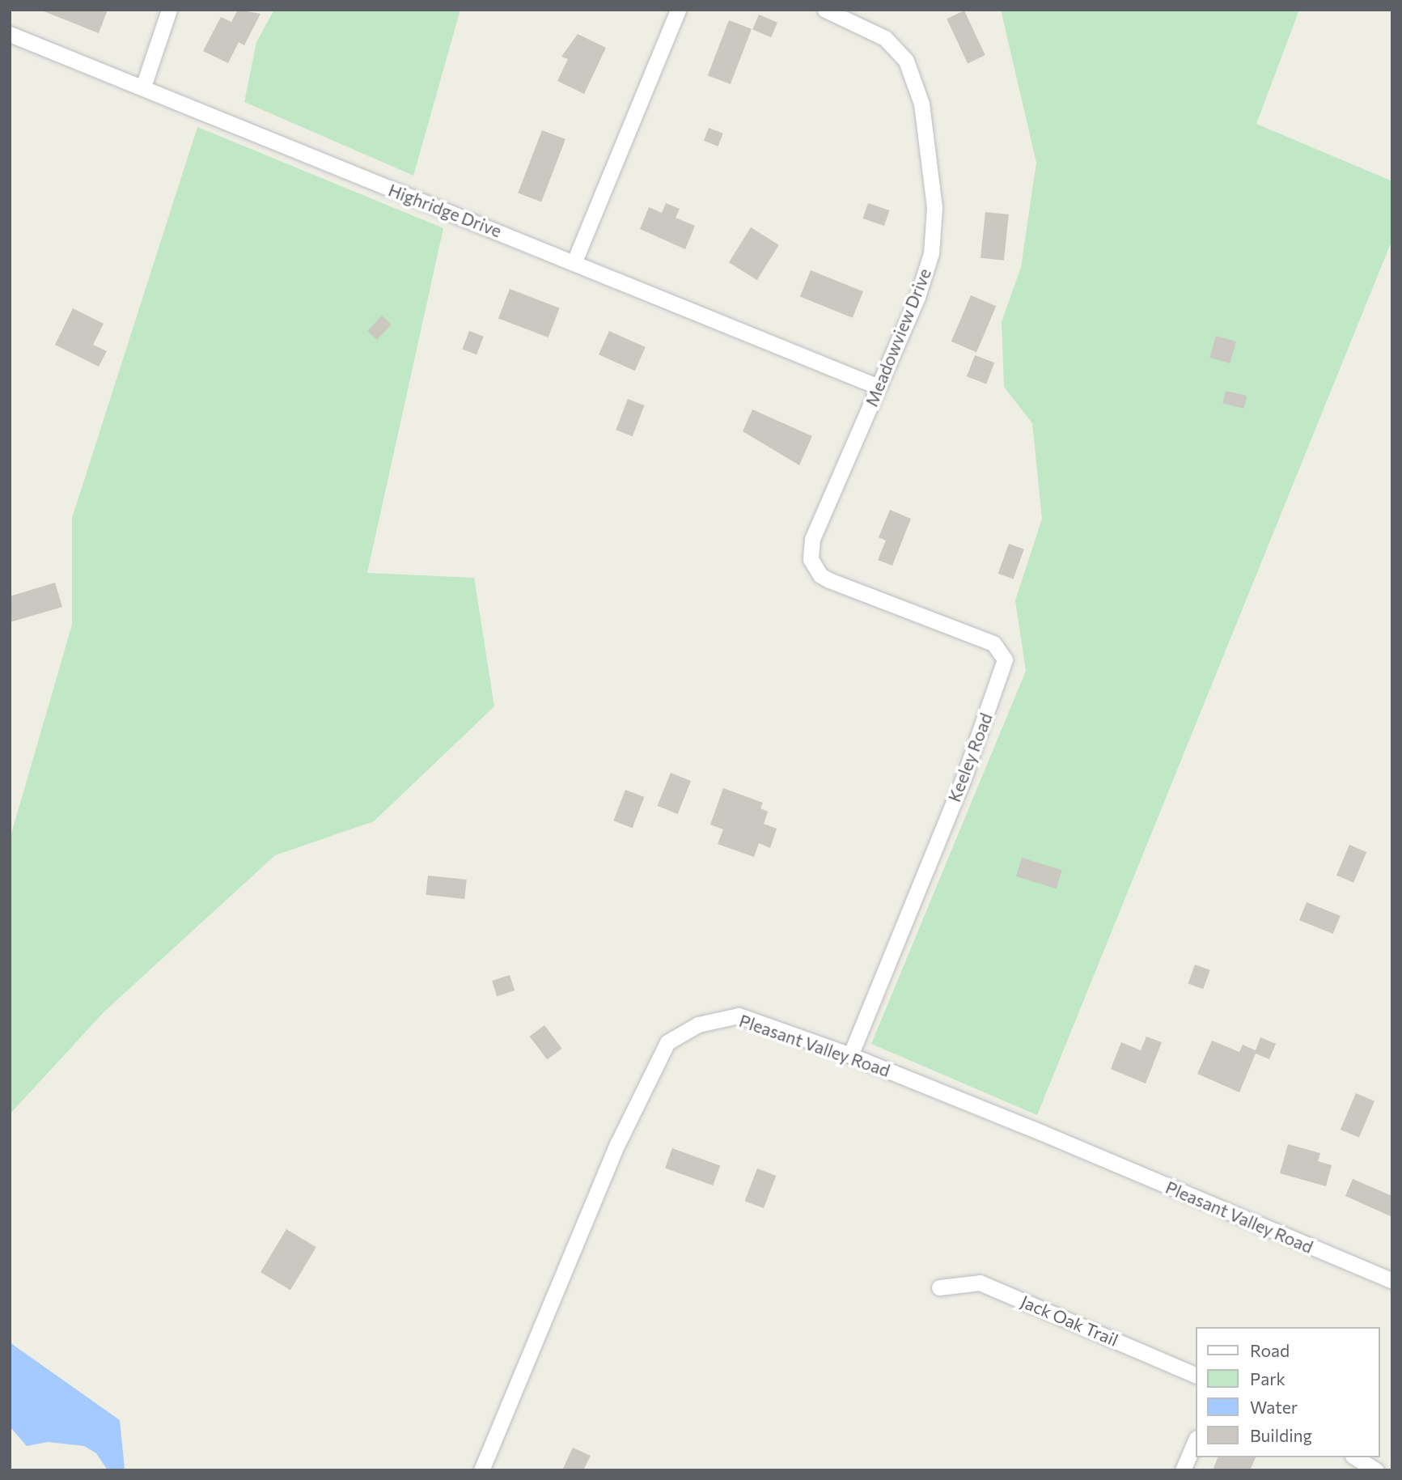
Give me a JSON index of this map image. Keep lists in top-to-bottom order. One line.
{"streets":{"street":["Highridge Drive","Meadowview Drive","Keeley Road","Pleasant Valley Road","Jack Oak Trail"]},"crossings":[["Highridge Drive","Meadowview Drive"],["Meadowview Drive","Keeley Road"],["Keeley Road","Pleasant Valley Road"]],"legend":["Road","Park","Water","Building"]}
